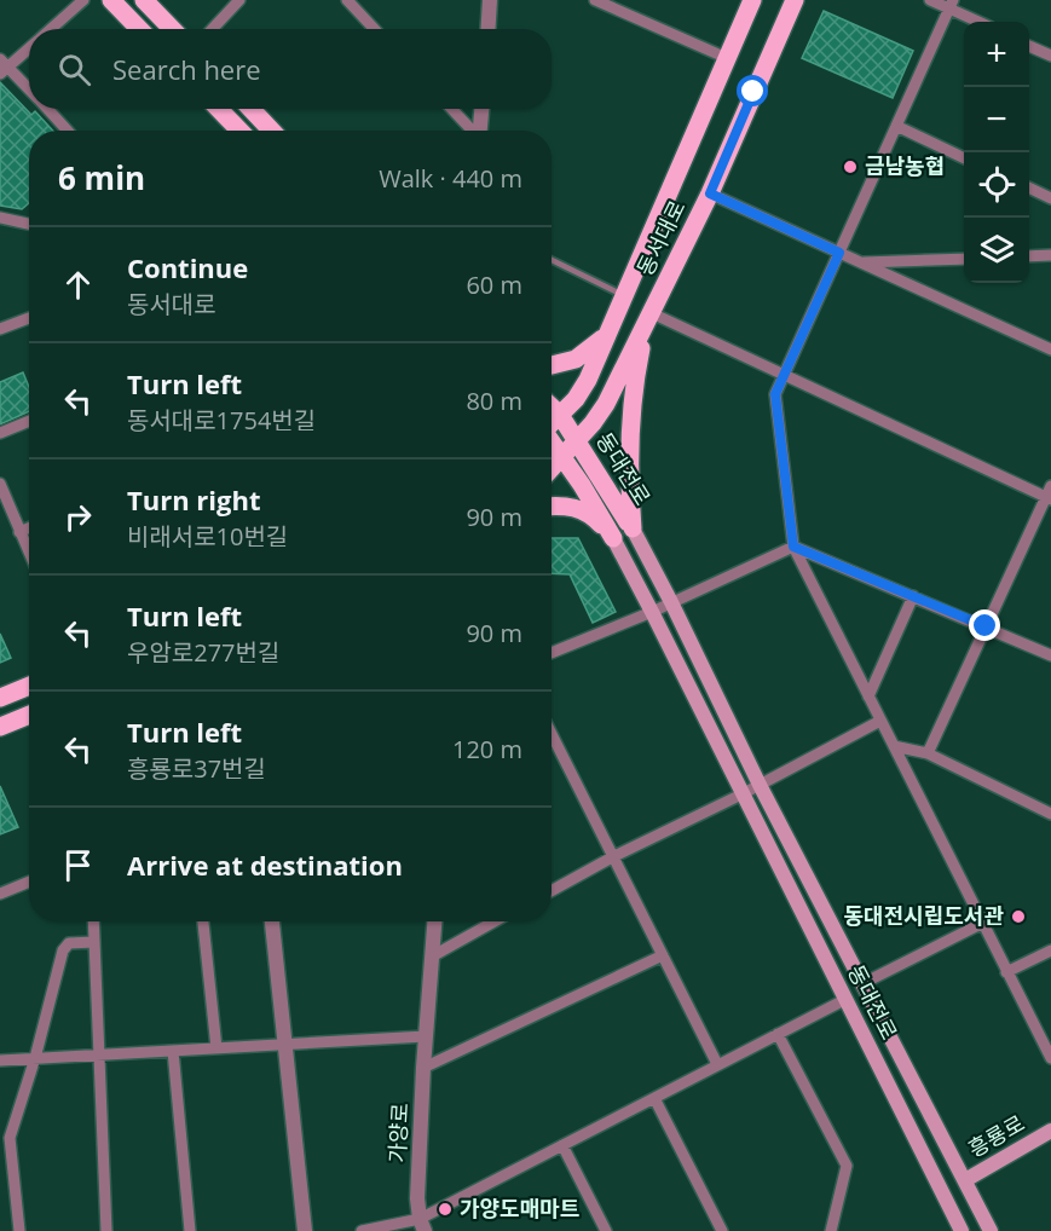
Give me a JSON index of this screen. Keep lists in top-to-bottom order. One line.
{"streets":{"main road":["동서대로","동대전로","흥룡로"],"street":["가양로"]},"crossings":[["동서대로","동대전로"],["동대전로","흥룡로"]],"places":["금남농협","동대전시립도서관","가양도매마트"],"page":{"map_buttons":["+","−"],"search":"Search here","heading":["6 min","Walk · 440 m"],"list":[["Continue","동서대로","60 m"],["Turn left","동서대로1754번길","80 m"],["Turn right","비래서로10번길","90 m"],["Turn left","우암로277번길","90 m"],["Turn left","흥룡로37번길","120 m"],"Arrive at destination"]}}
